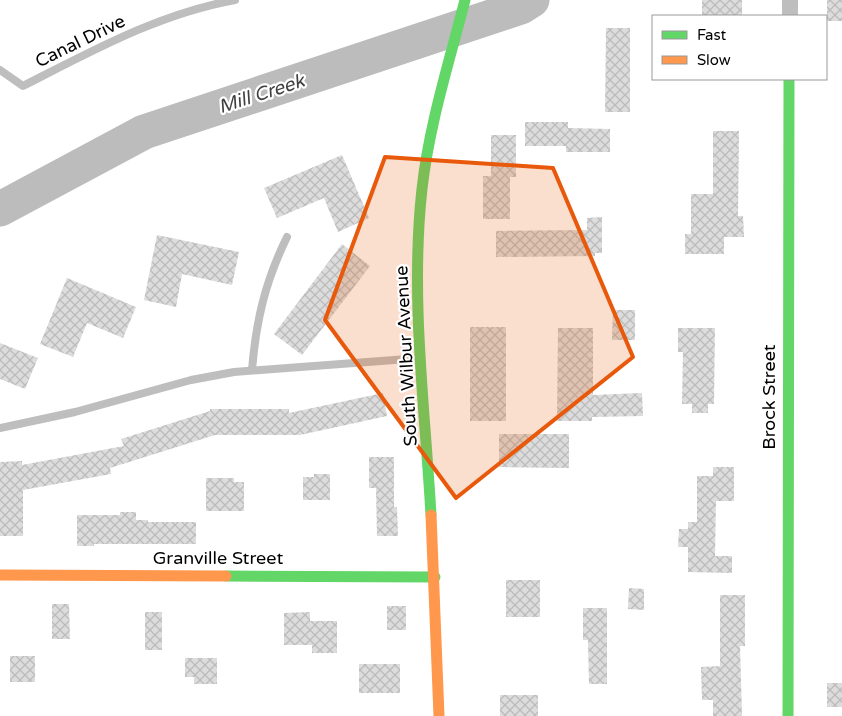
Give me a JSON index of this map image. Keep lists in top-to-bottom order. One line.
{"streets":{"street":["South Wilbur Avenue","Brock Street","Granville Street"],"lane":["Canal Drive"]},"crossings":[["South Wilbur Avenue","Granville Street"]],"water":["Mill Creek"],"legend":["Fast","Slow"]}
